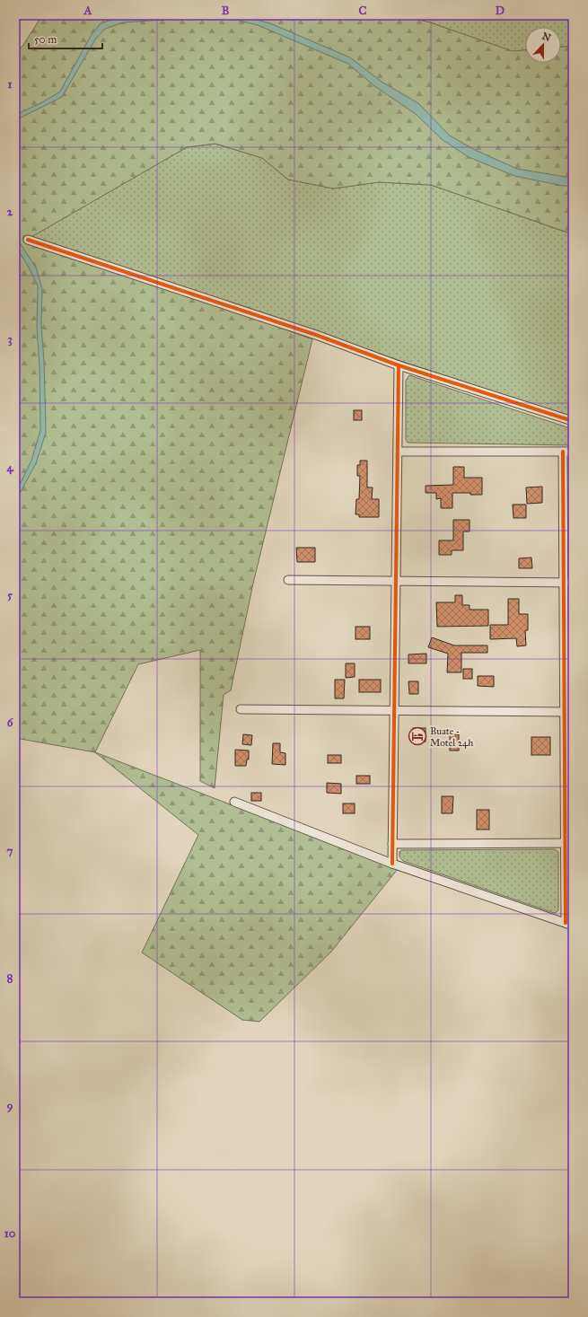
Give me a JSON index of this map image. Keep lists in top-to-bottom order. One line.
{"places":{"hotel":["Buate - Motel 24h"]},"scale_bar":"50 m","north":"top","grid":{"columns":["A","B","C","D"],"rows":["1","2","3","4","5","6","7","8","9","10"]}}
